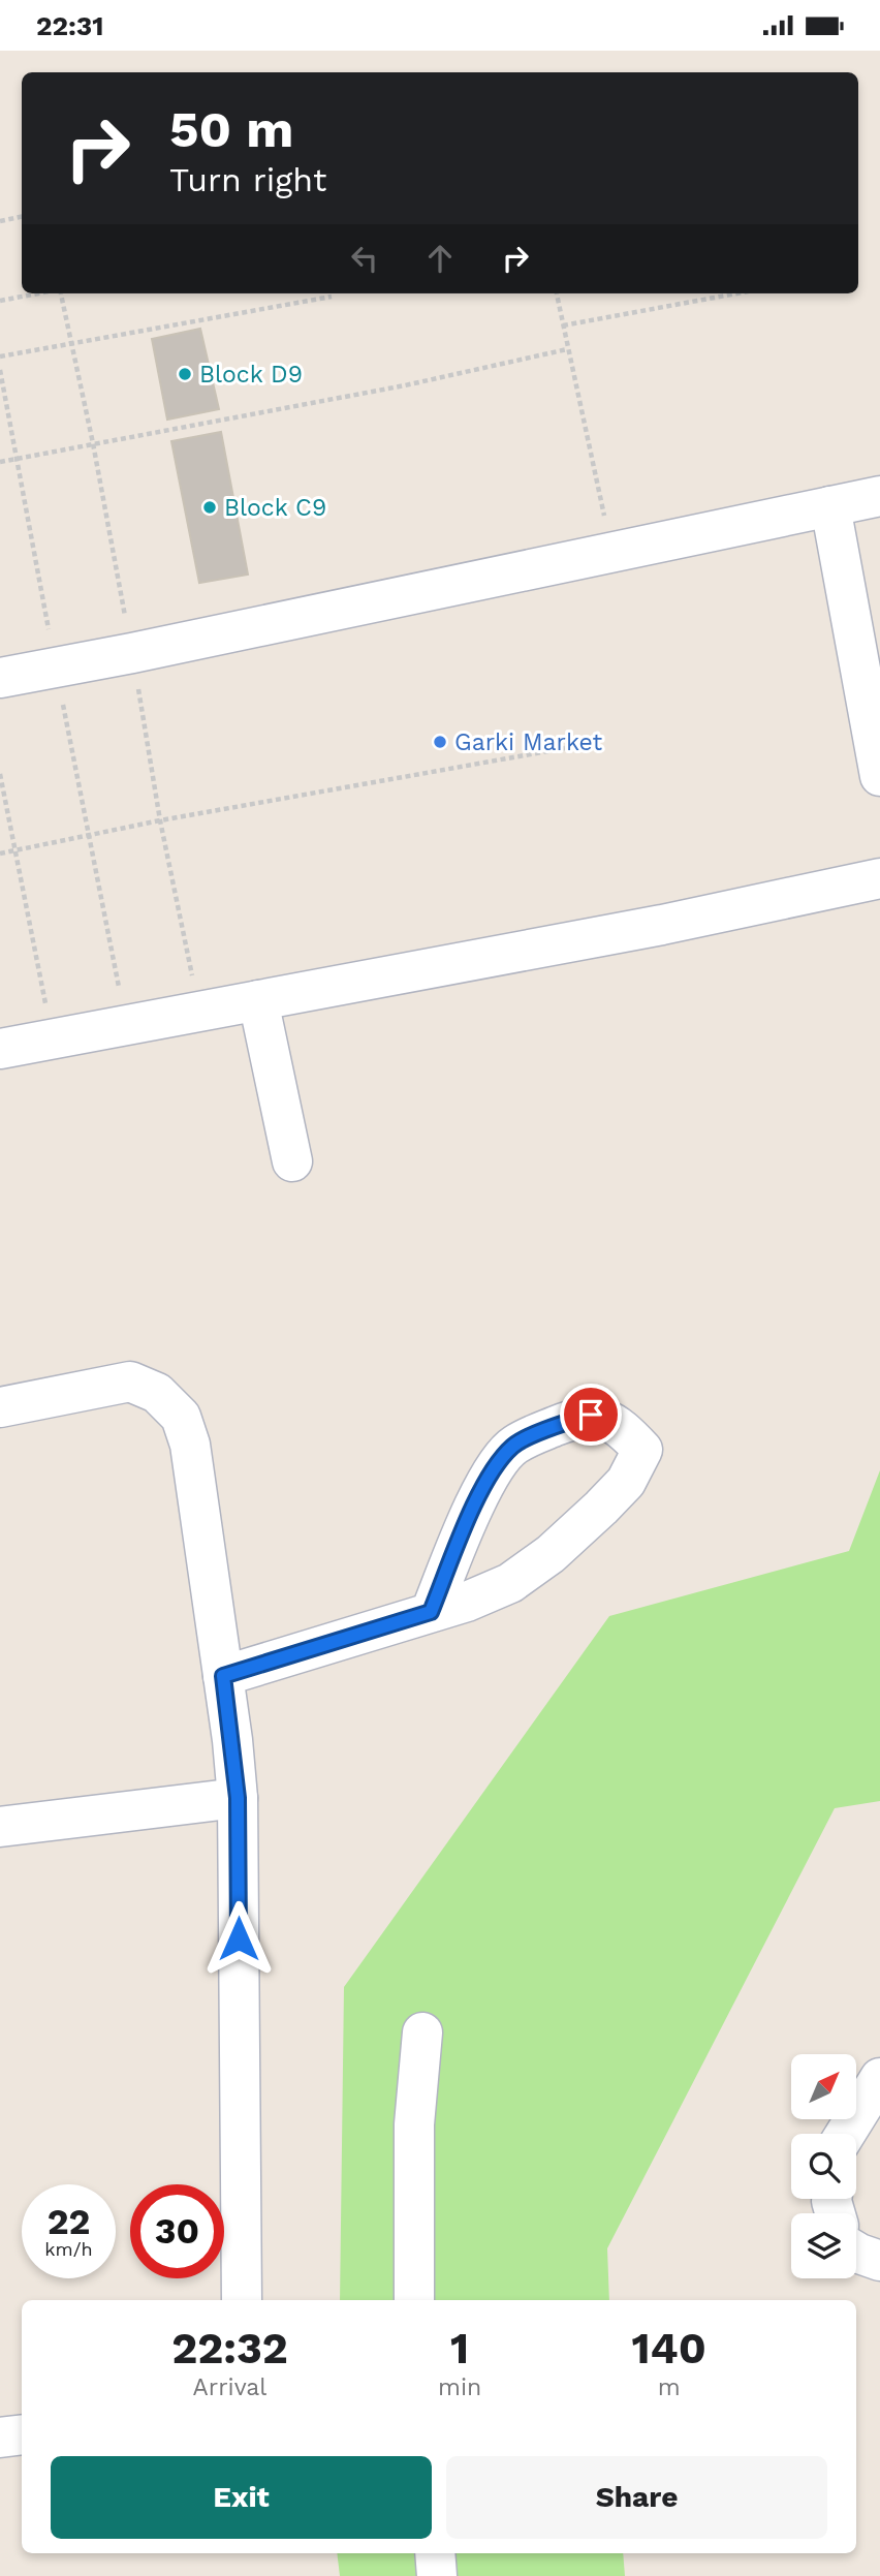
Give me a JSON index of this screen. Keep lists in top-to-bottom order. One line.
{"places":["Block D9","Block C9","Garki Market"],"north":"top right","page":{"status":"22:31","turn":["50 m","Turn right"],"speed":"22 km/h","limit":"30","eta":["22:32","Arrival","1","min","140","m"],"buttons":["Exit","Share"]}}
